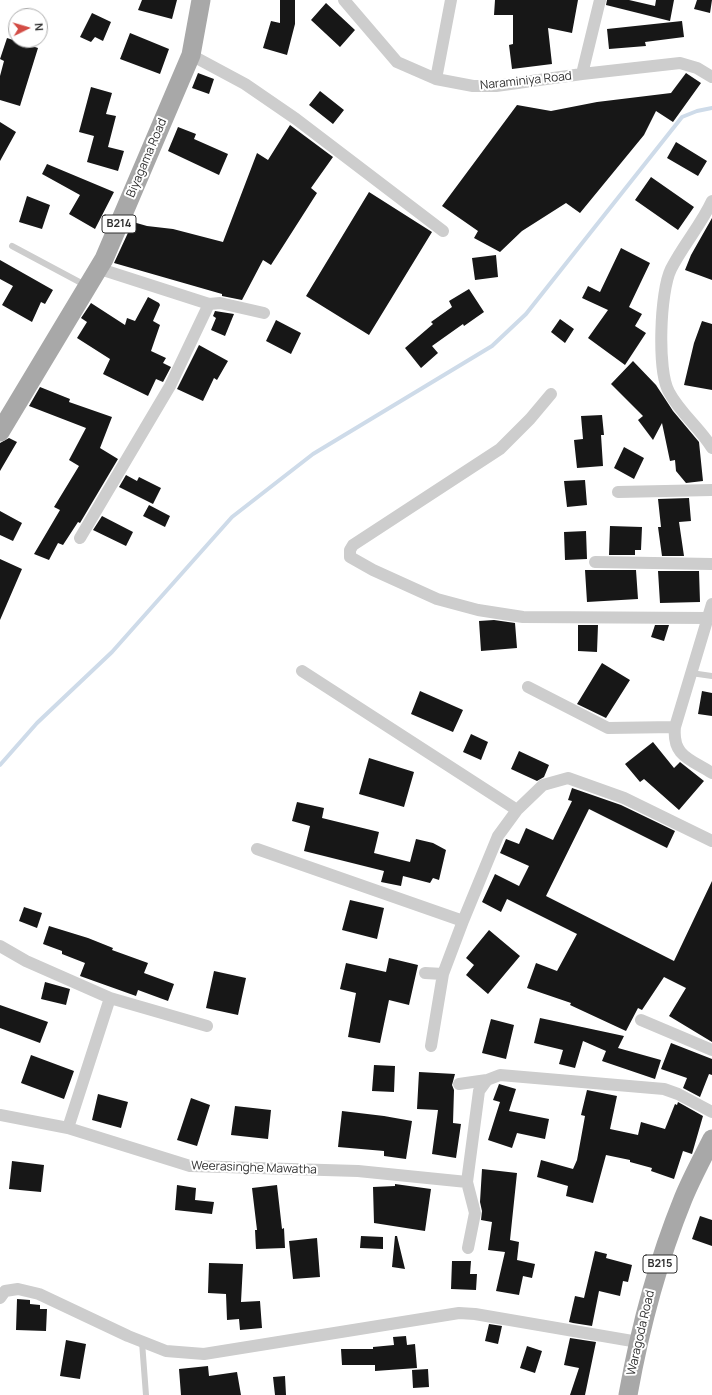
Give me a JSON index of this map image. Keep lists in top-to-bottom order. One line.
{"streets":{"main road":["Biyagama Road","B214","B215","Waragoda Road"],"street":["Naraminiya Road","Weerasinghe Mawatha"]},"north":"right"}
